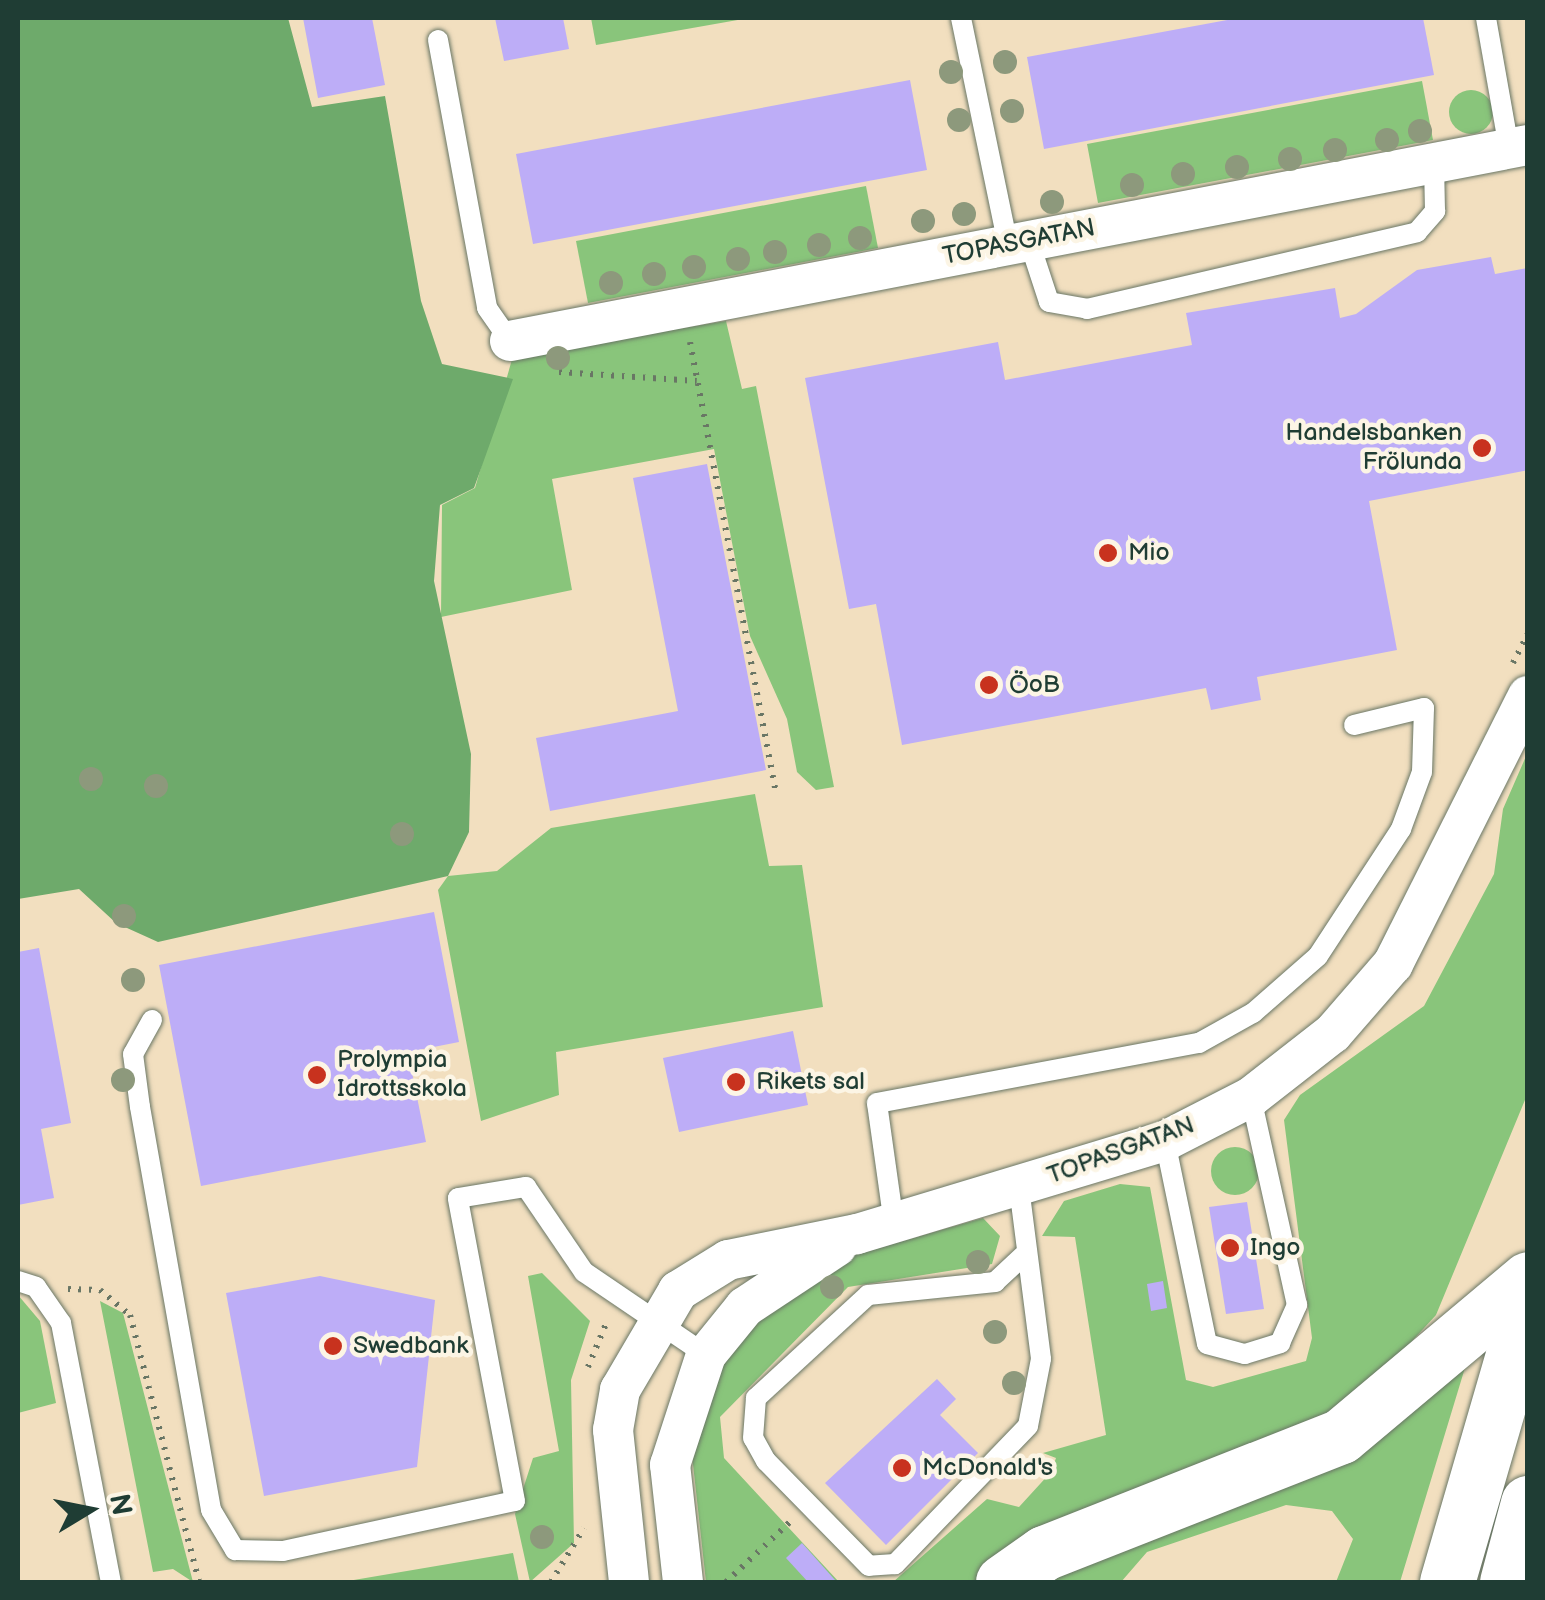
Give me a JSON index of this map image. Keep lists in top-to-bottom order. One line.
{"streets":{"street":["TOPASGATAN"]},"places":["Handelsbanken Frölunda","Mio","ÖoB","Prolympia Idrottsskola","Rikets sal","Ingo","Swedbank","McDonald's"],"north":"right"}
